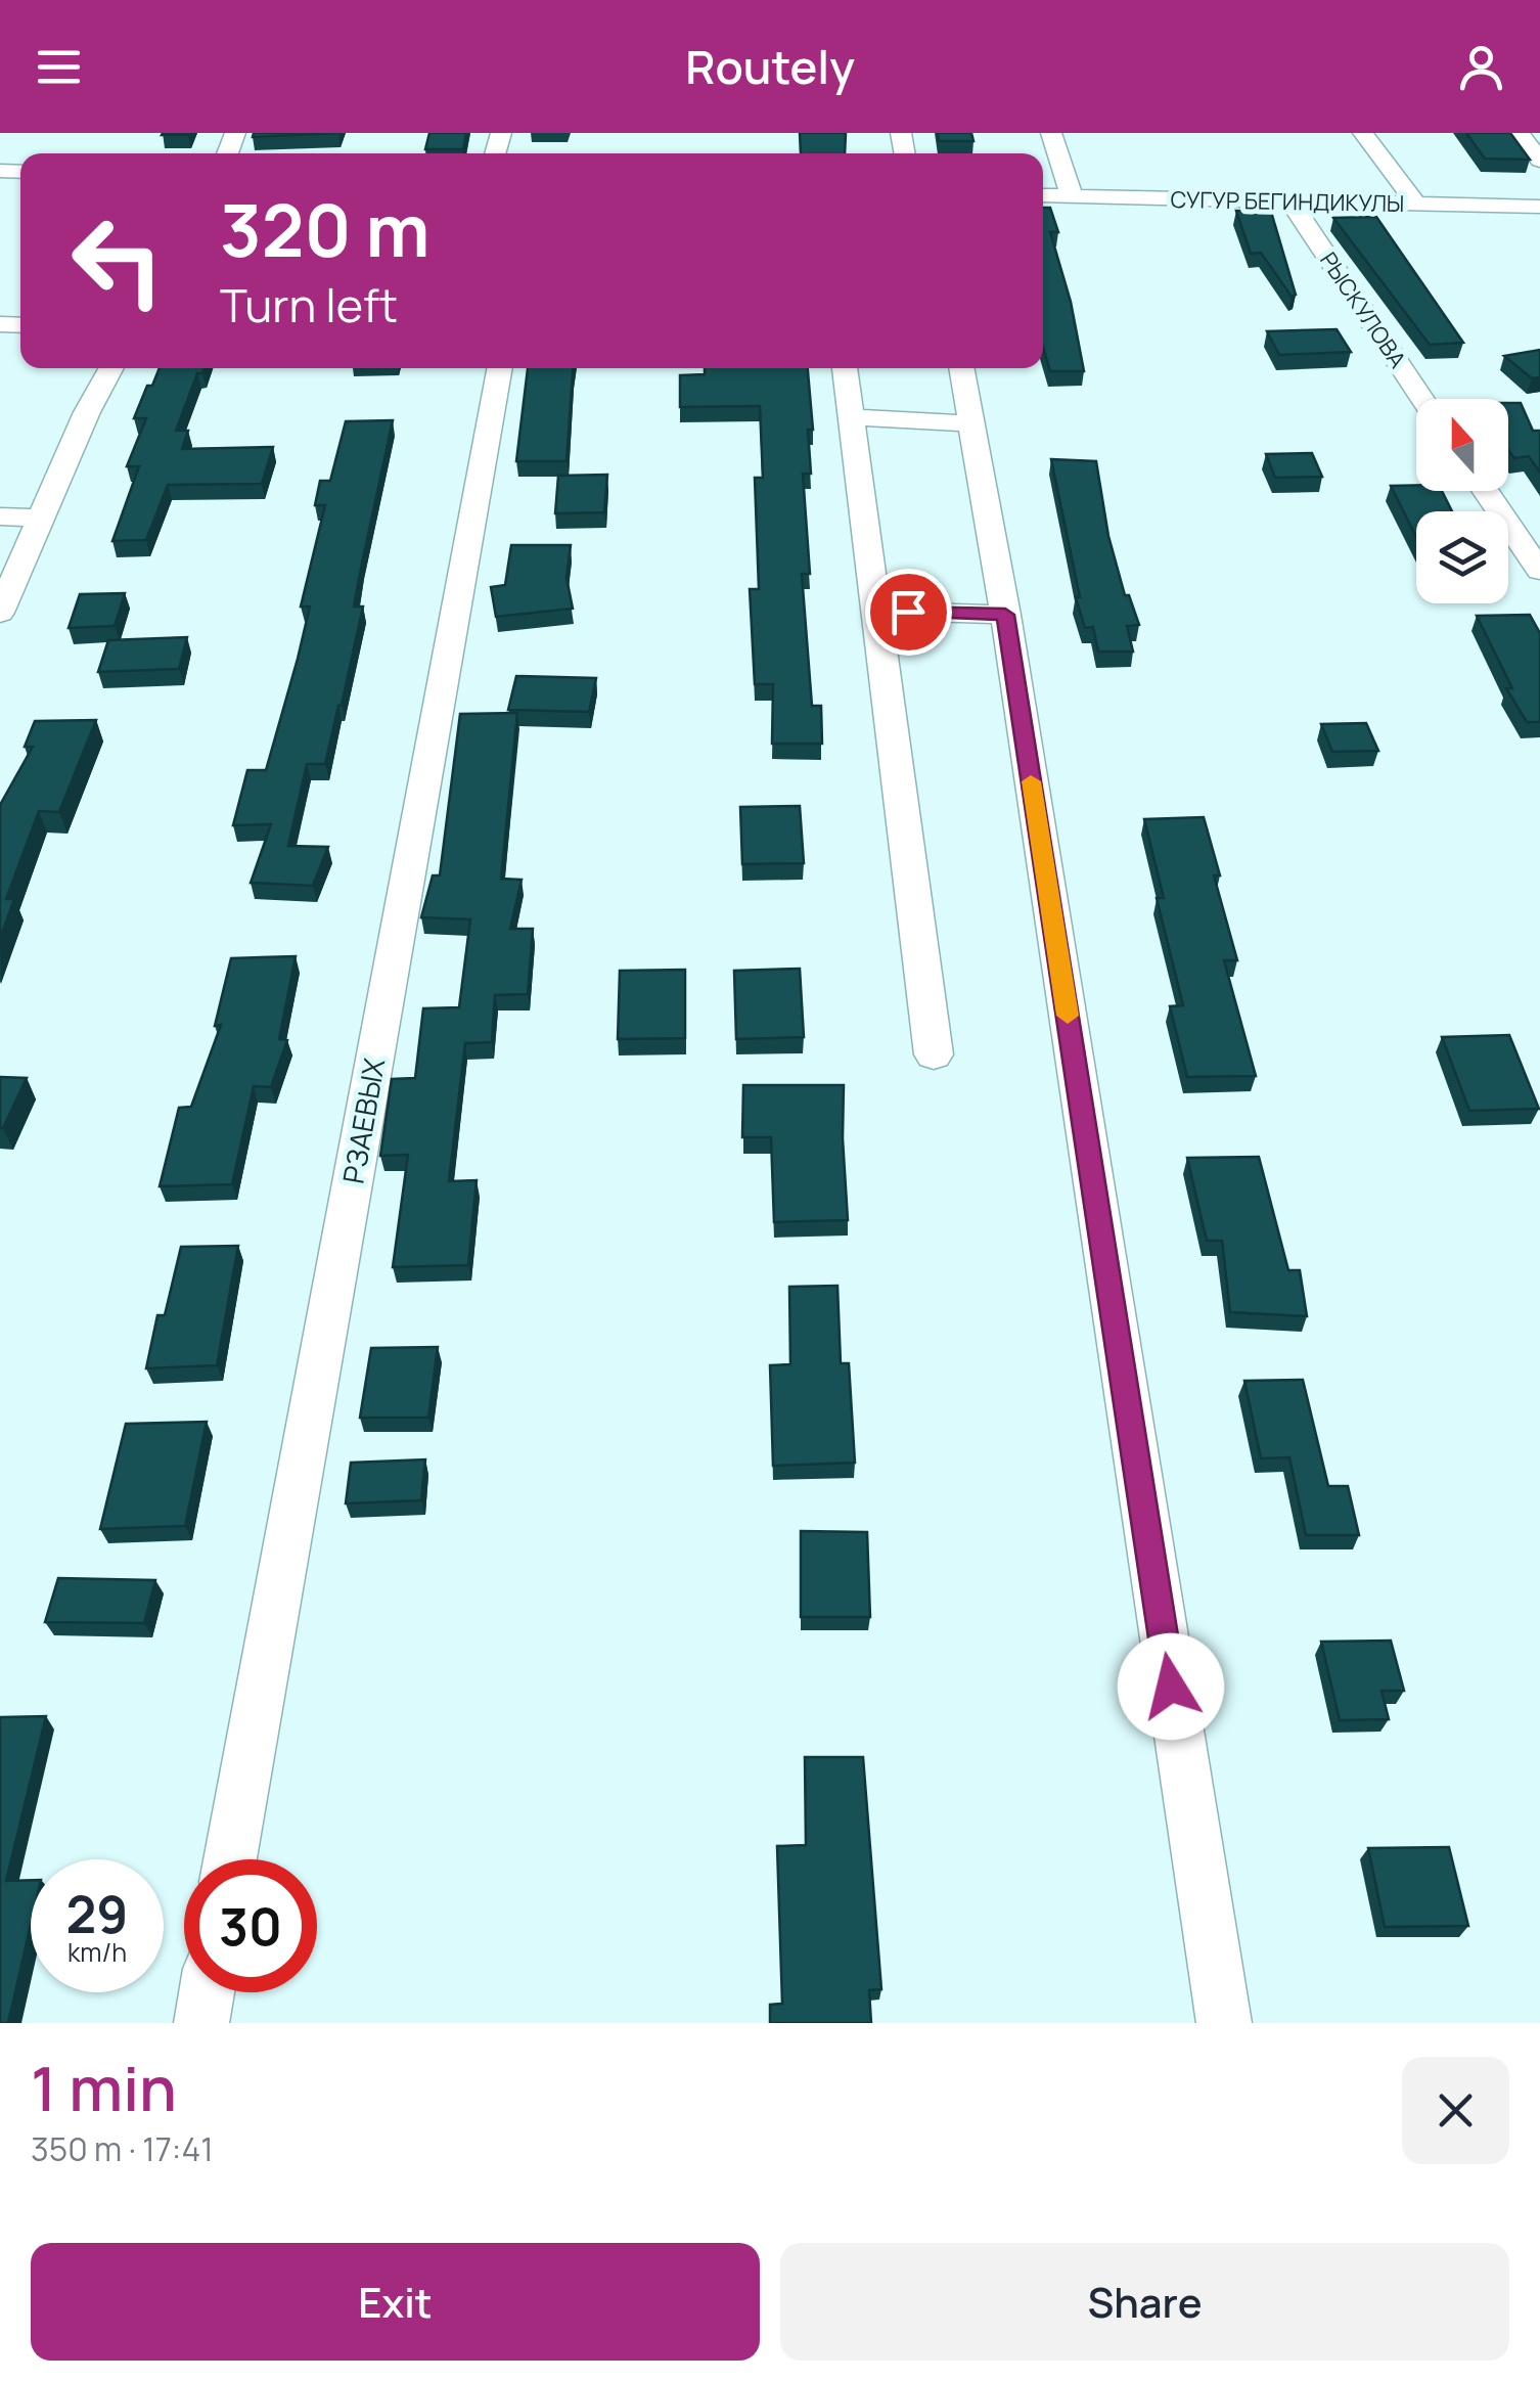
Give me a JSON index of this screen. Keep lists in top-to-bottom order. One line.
{"streets":{"street":["СУГУР БЕГИНДИКУЛЫ","РЫСКУЛОВА","РЗАЕВЫХ"]},"crossings":[["СУГУР БЕГИНДИКУЛЫ","РЫСКУЛОВА"]],"north":"top","page":{"header":"Routely","turn":["320 m","Turn left"],"speed":"29 km/h","limit":"30","heading":["1 min","350 m · 17:41"],"buttons":["Exit","Share"]}}
